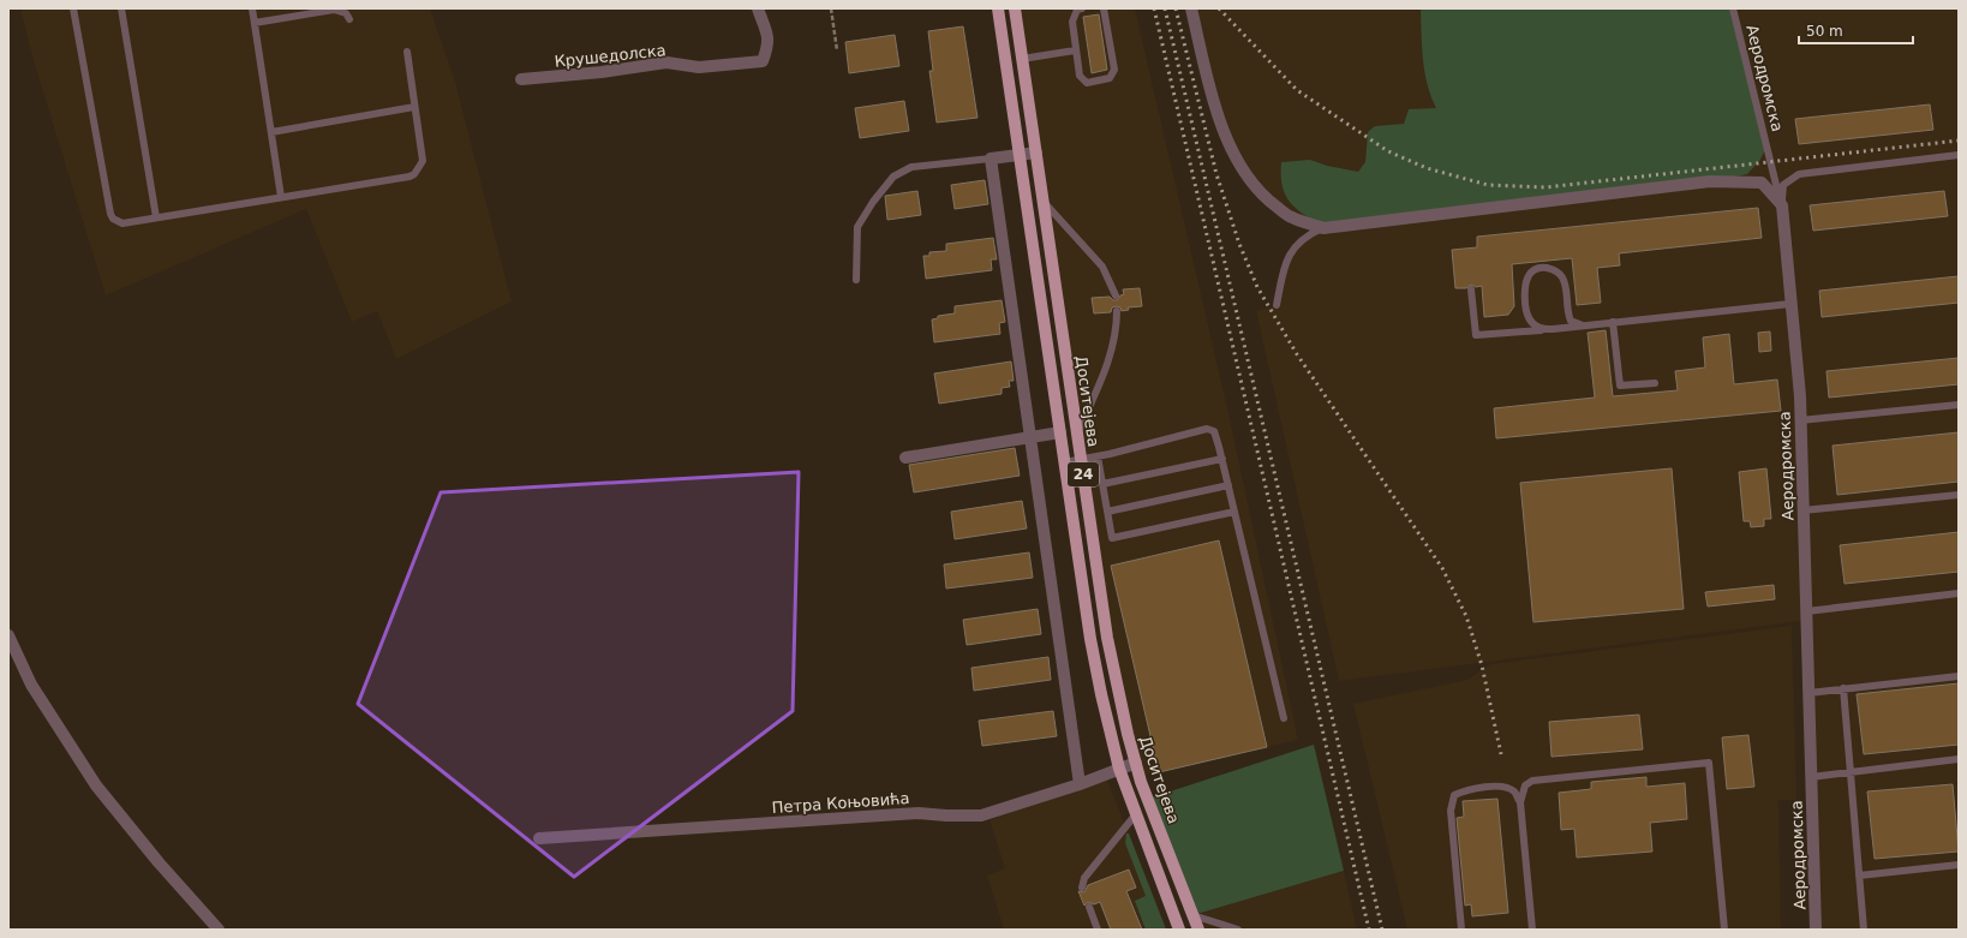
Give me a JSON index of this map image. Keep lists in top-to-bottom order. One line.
{"streets":{"main road":["Доситејева","24"],"street":["Крушедолска","Аеродромска","Петра Коњовића"]},"crossings":[["Доситејева","Петра Коњовића"]],"scale_bar":"50 m"}
